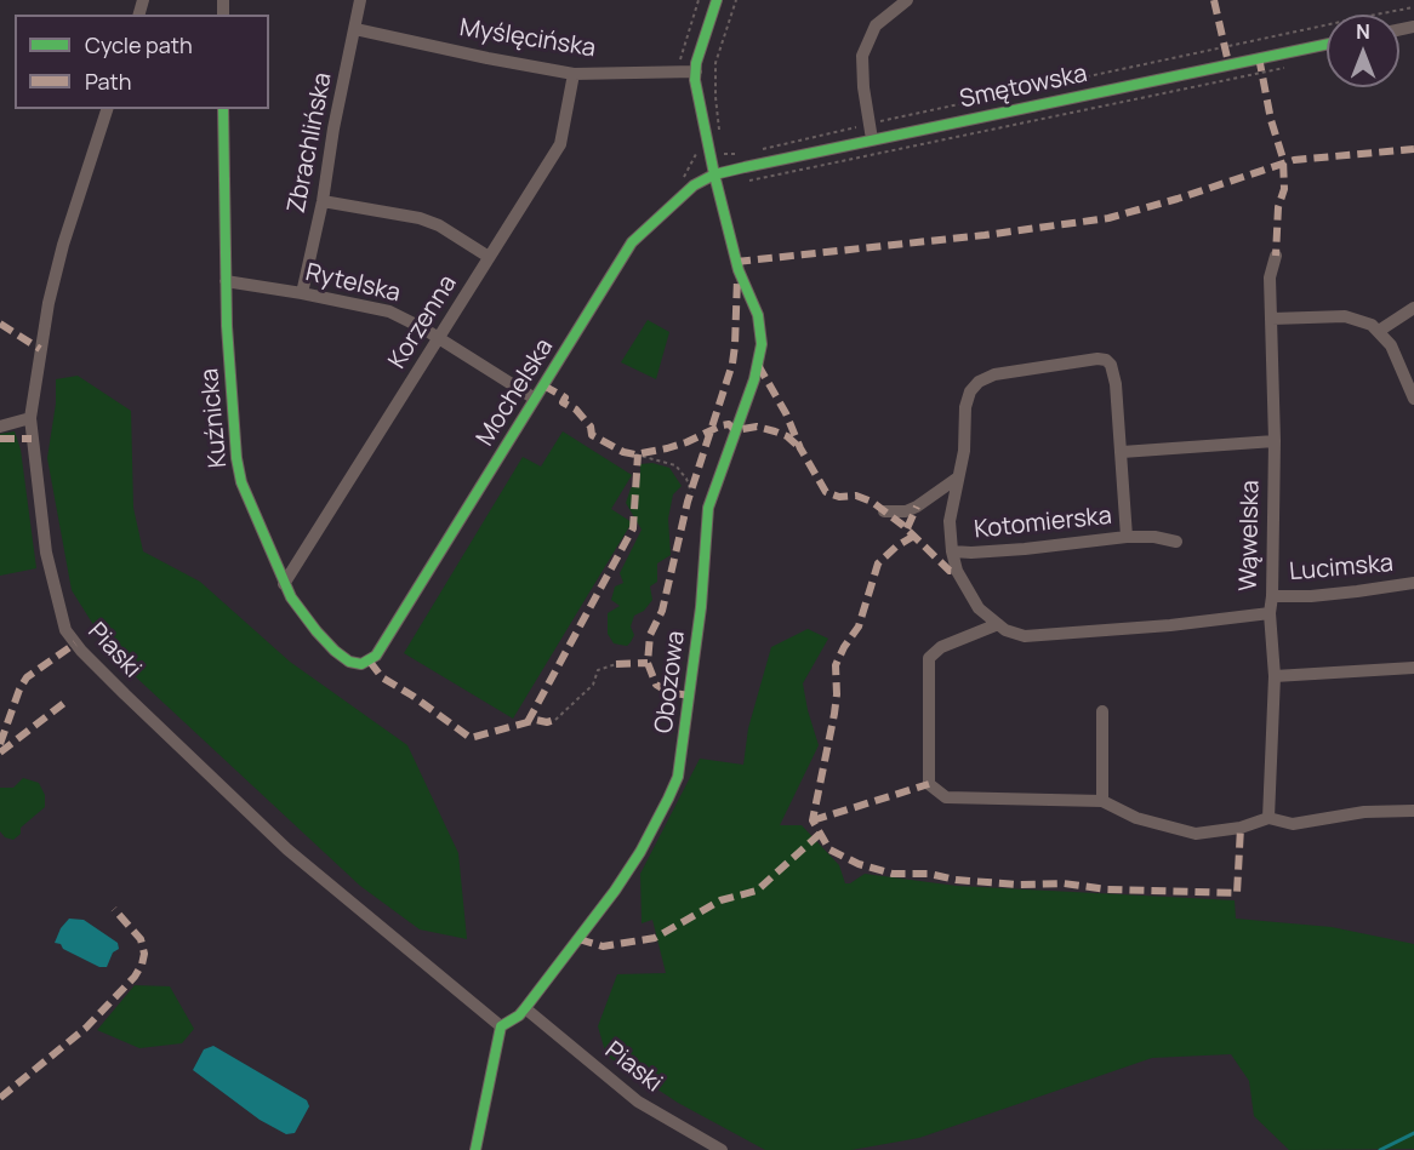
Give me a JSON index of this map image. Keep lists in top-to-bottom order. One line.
{"streets":{"street":["Myślęcińska","Smętowska","Zbrachlińska","Rytelska","Korzenna","Mochelska","Kuźnicka","Kotomierska","Wąwelska","Lucimska","Piaski","Obozowa"]},"crossings":[["Myślęcińska","Zbrachlińska"],["Myślęcińska","Korzenna"],["Myślęcińska","Obozowa"],["Smętowska","Mochelska"],["Smętowska","Obozowa"],["Zbrachlińska","Rytelska"],["Rytelska","Korzenna"],["Rytelska","Mochelska"],["Rytelska","Kuźnicka"],["Korzenna","Kuźnicka"],["Mochelska","Kuźnicka"],["Mochelska","Obozowa"],["Wąwelska","Lucimska"],["Piaski","Obozowa"]],"legend":["Cycle path","Path"],"north":"top"}
